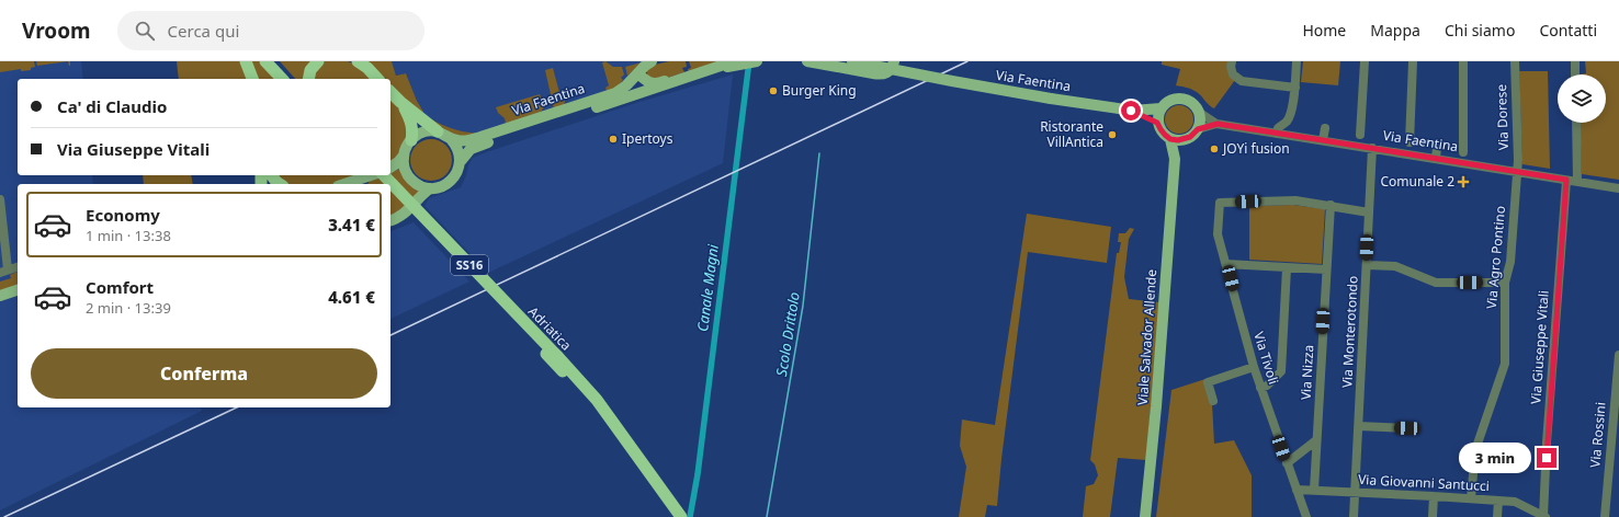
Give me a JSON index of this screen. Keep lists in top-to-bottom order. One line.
{"streets":{"highway":["SS16","Adriatica"],"main road":["Via Faentina","Viale Salvador Allende"],"street":["Via Dorese","Via Agro Pontino","Via Monterotondo","Via Giuseppe Vitali","Via Tivoli","Via Nizza","Via Rossini","Via Giovanni Santucci"]},"crossings":[["Via Faentina","Via Dorese"],["Via Faentina","Via Agro Pontino"],["Via Faentina","Via Monterotondo"],["Via Faentina","Viale Salvador Allende"],["Via Faentina","Via Giuseppe Vitali"],["Via Dorese","Via Agro Pontino"],["Via Agro Pontino","Via Giovanni Santucci"],["Via Monterotondo","Via Giovanni Santucci"],["Via Giuseppe Vitali","Via Giovanni Santucci"],["Via Tivoli","Via Nizza"],["Via Tivoli","Via Giovanni Santucci"],["Via Nizza","Via Giovanni Santucci"]],"water":["Canale Magni","Scolo Drittolo"],"places":{"other":["Burger King","Ristorante VillAntica","Ipertoys","JOYi fusion"],"health":["Comunale 2"]},"page":{"header":"Vroom","search":"Cerca qui","nav":["Home","Mappa","Chi siamo","Contatti"],"banner":["Ca' di Claudio","Via Giuseppe Vitali"],"list":[{"name":"Economy","note":"1 min · 13:38","value":"3.41 €"},{"name":"Comfort","note":"2 min · 13:39","value":"4.61 €"}],"buttons":"Conferma","bubble":"3 min"}}
